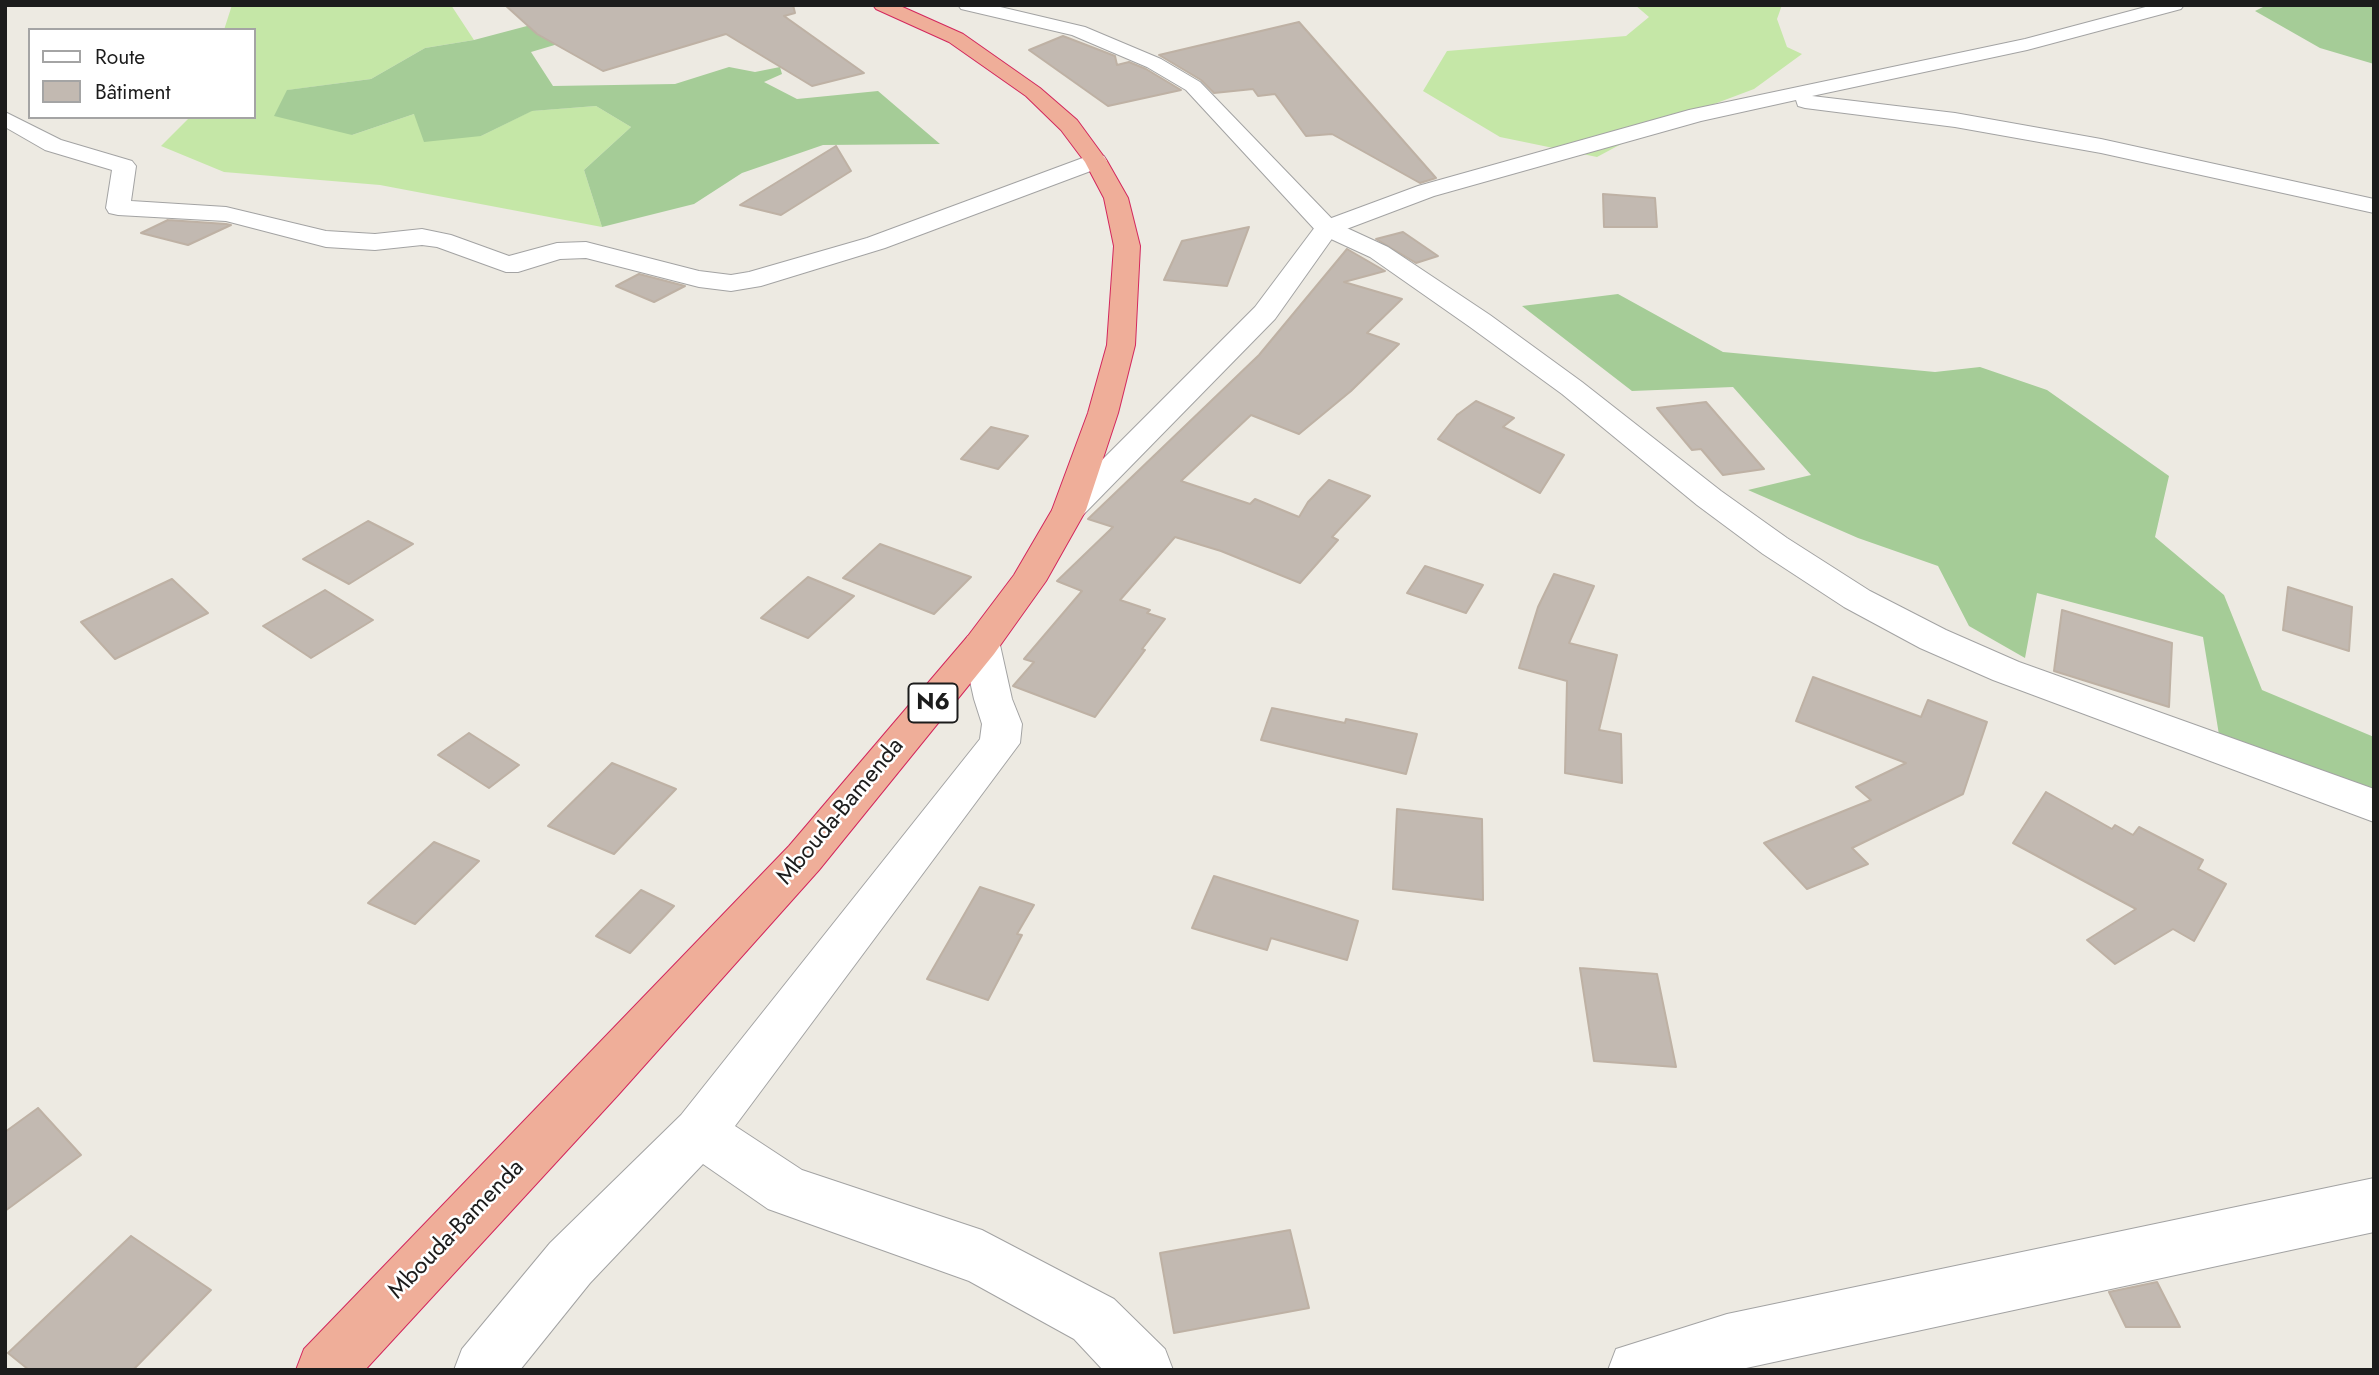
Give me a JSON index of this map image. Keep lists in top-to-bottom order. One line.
{"streets":{"highway":["N6","Mbouda-Bamenda"]},"legend":["Route","Bâtiment"]}
